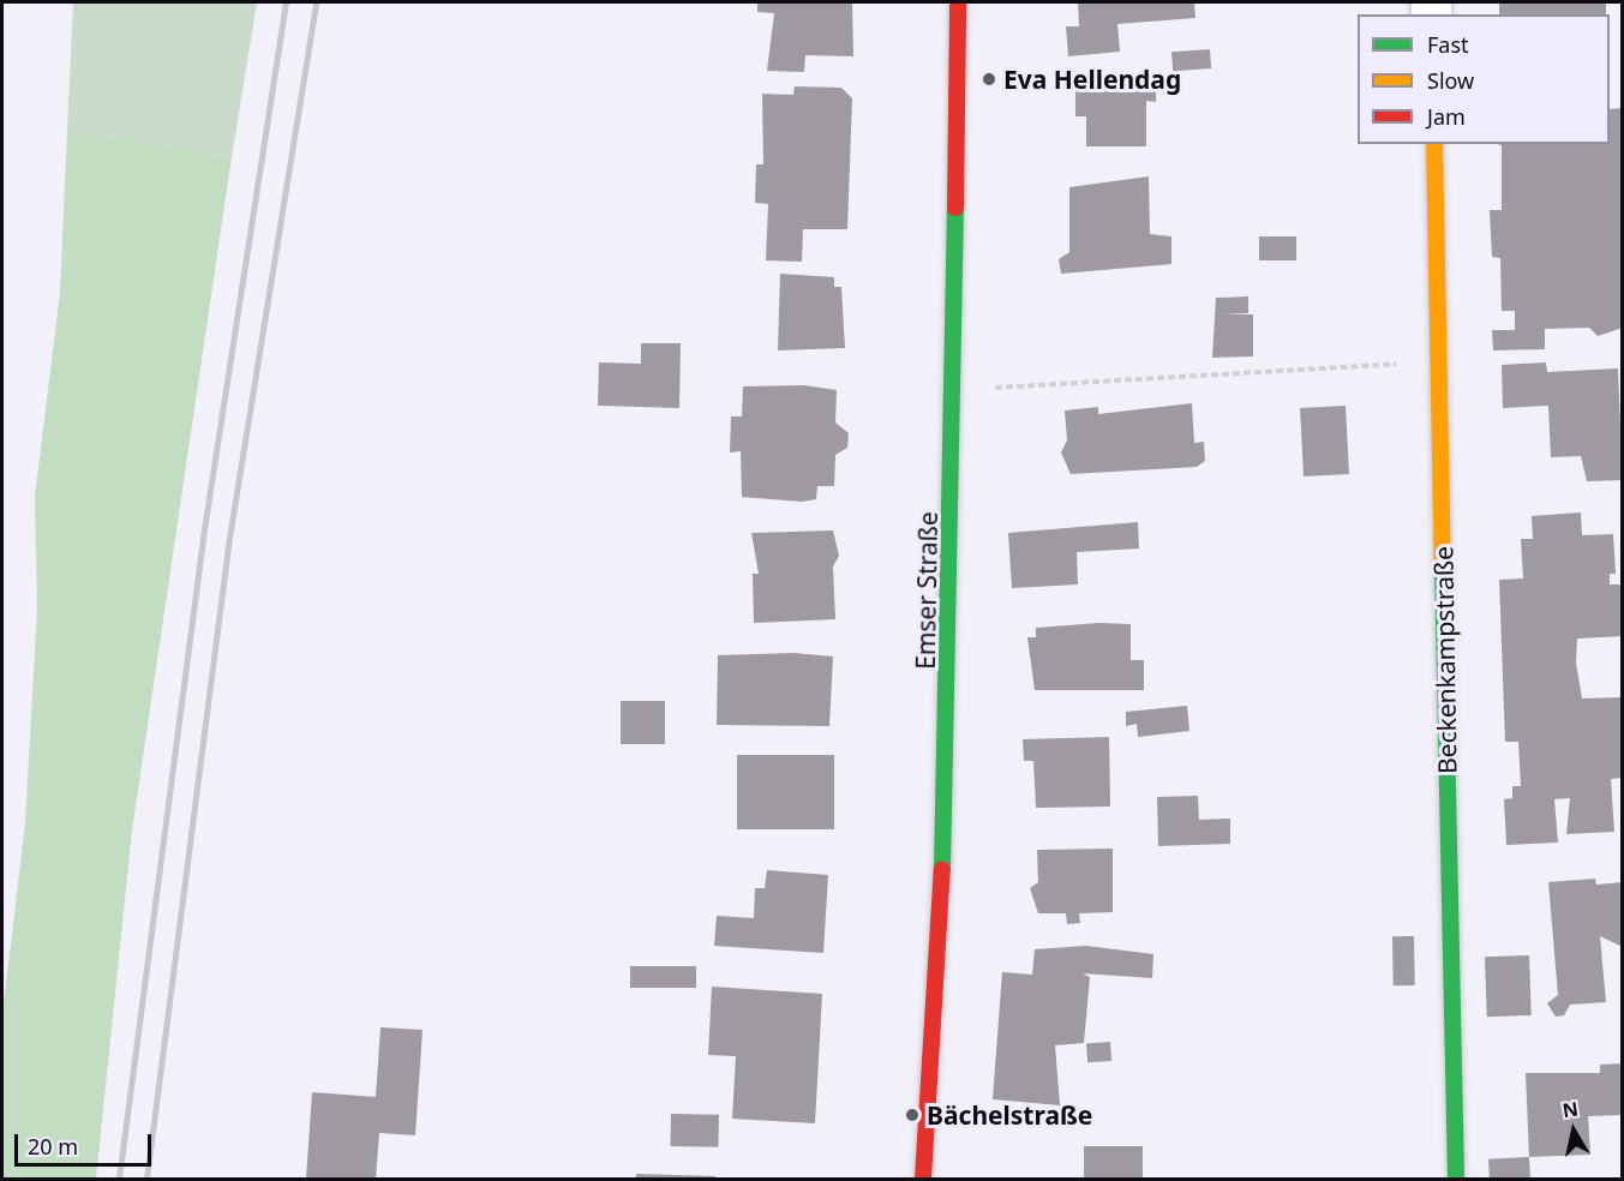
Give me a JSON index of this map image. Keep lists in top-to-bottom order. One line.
{"streets":{"street":["Emser Straße","Beckenkampstraße"]},"places":["Eva Hellendag","Bächelstraße"],"legend":["Fast","Slow","Jam"],"scale_bar":"20 m","north":"top"}
